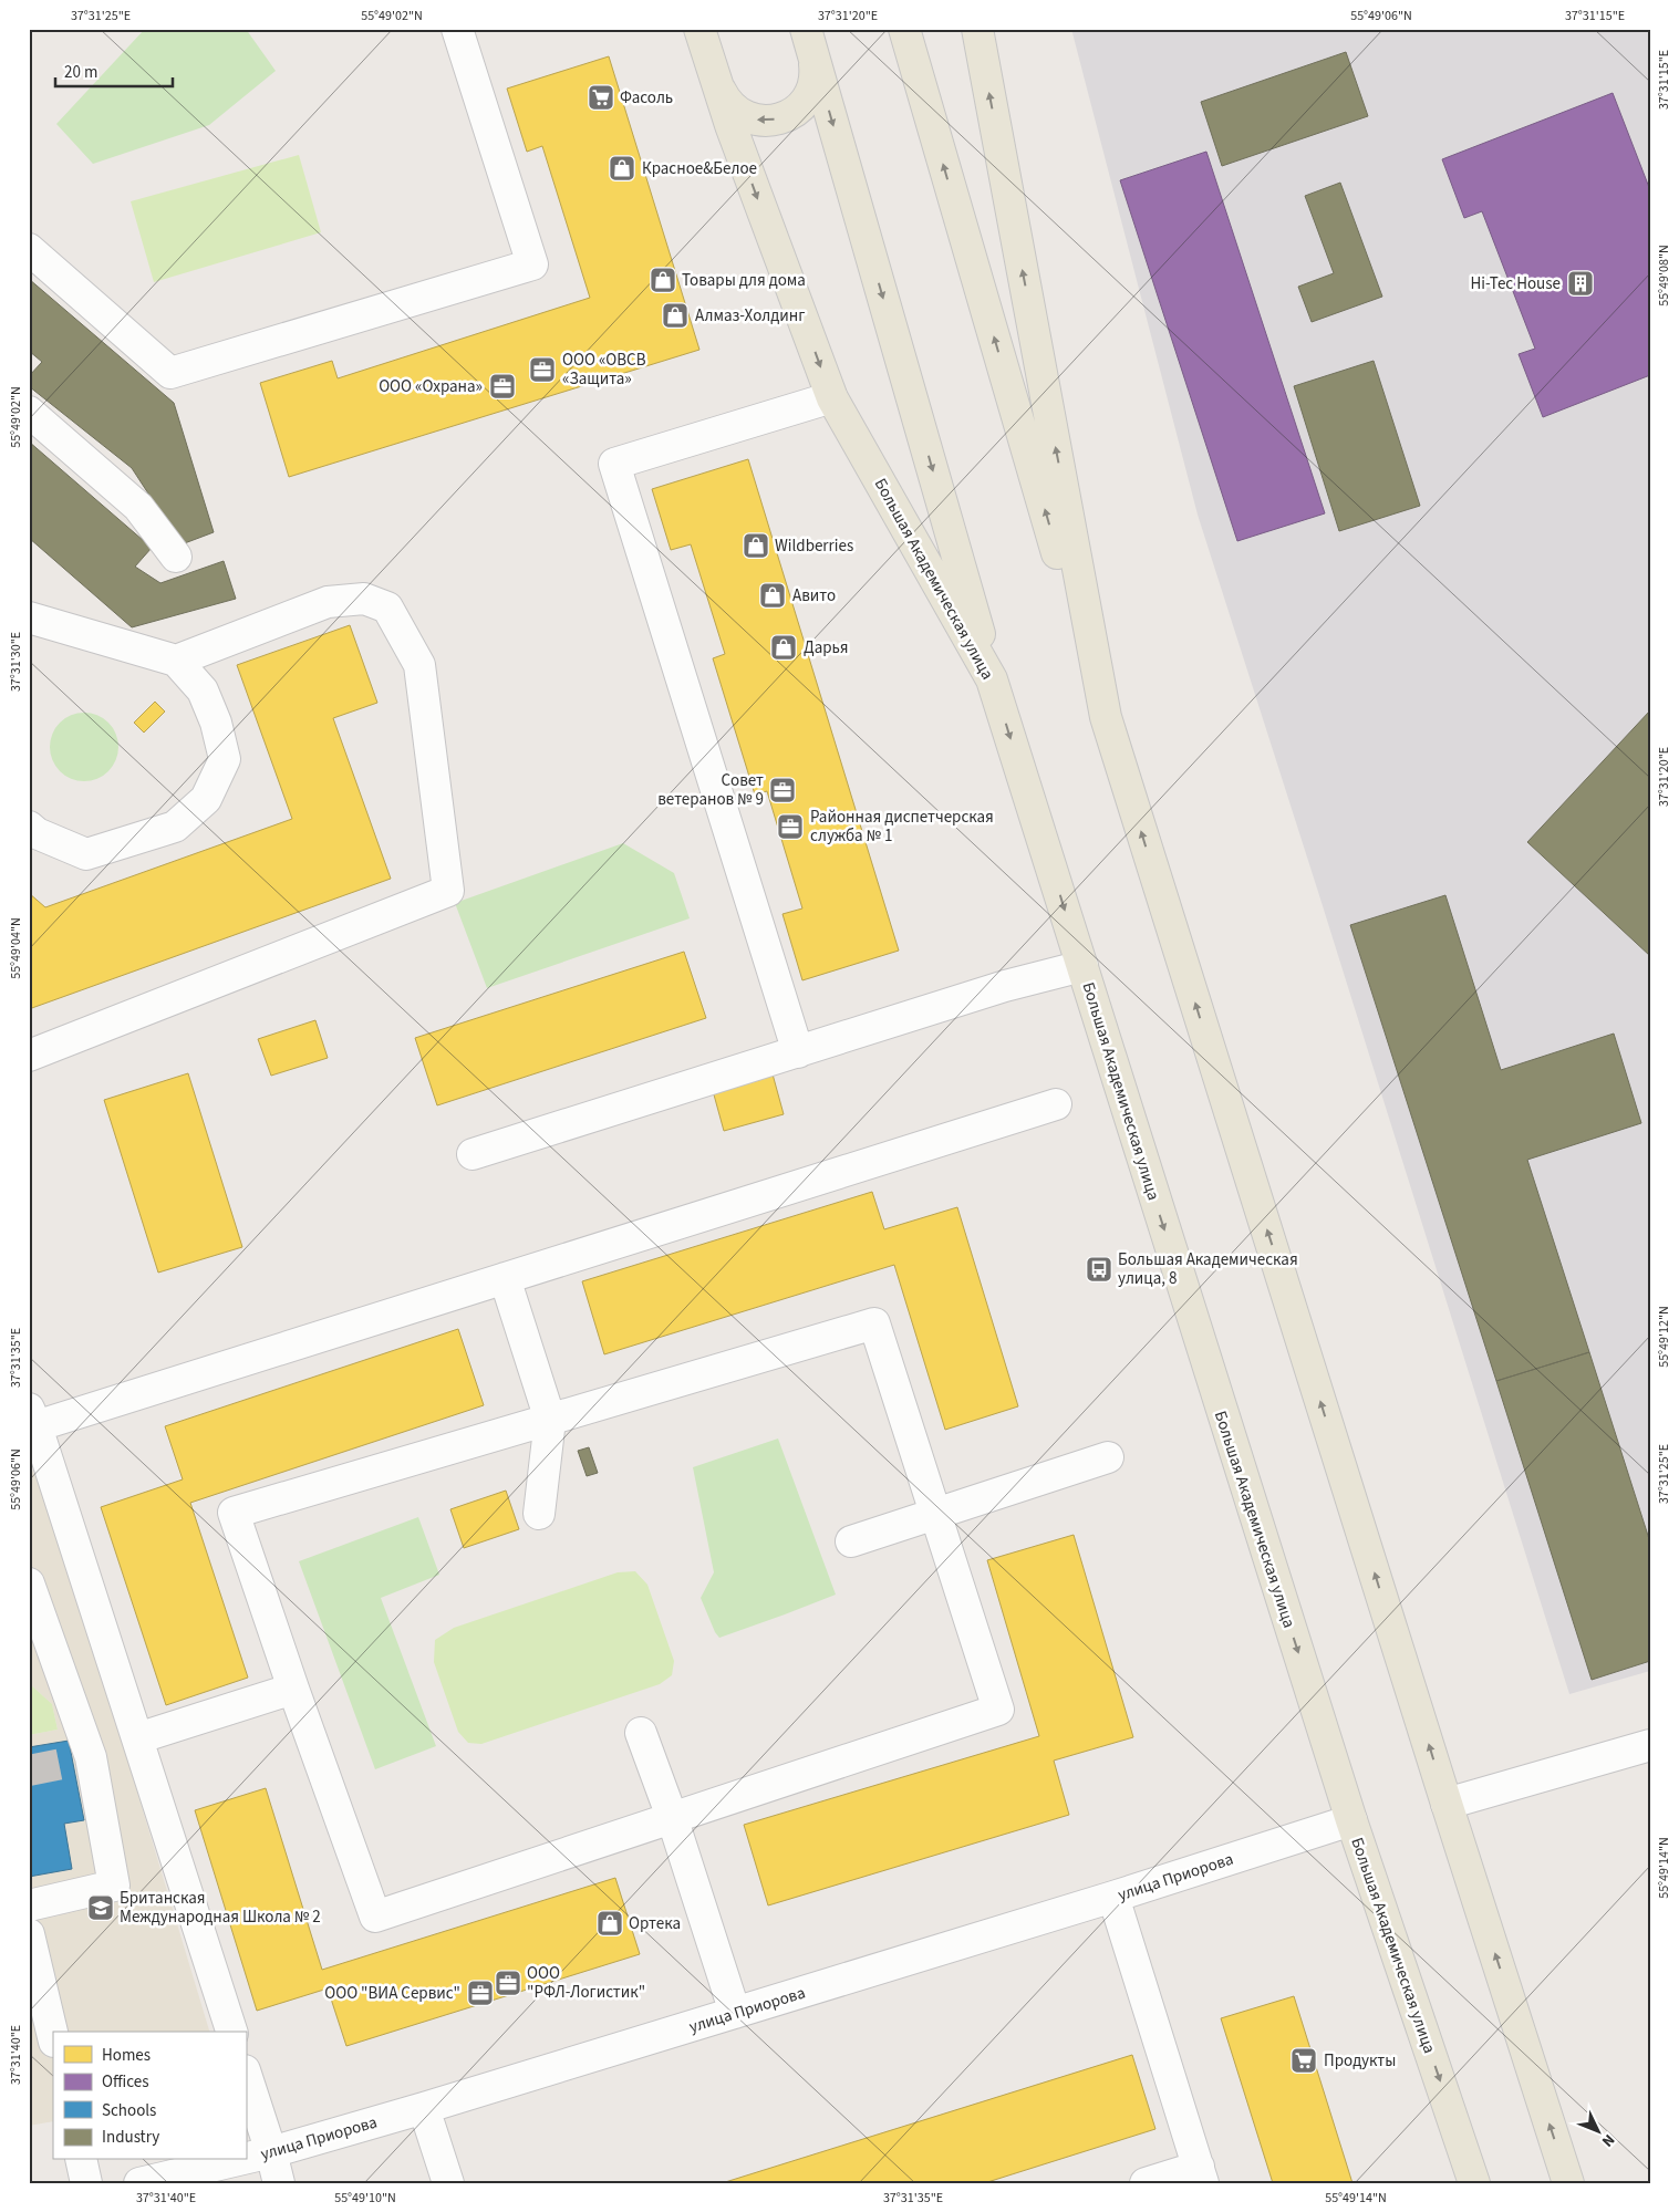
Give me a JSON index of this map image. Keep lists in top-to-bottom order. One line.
{"streets":{"main road":["Большая Академическая улица"],"street":["улица Приорова"]},"crossings":[["Большая Академическая улица","улица Приорова"]],"places":{"supermarket":["Фасоль","Продукты"],"shop":["Красное&Белое","Товары для дома","Алмаз-Холдинг","Wildberries","Авито","Дарья","Ортека"],"building":["Hi-Tec House"],"office":["ООО «ОВСВ «Защита»","ООО «Охрана»","Совет ветеранов № 9","Районная диспетчерская служба № 1","ООО \"РФЛ-Логистик\"","ООО \"ВИА Сервис\""],"bus stop":["Большая Академическая улица, 8"],"school or university":["Британская Международная Школа № 2"]},"legend":["Homes","Offices","Schools","Industry"],"scale_bar":"20 m","north":"bottom right","coordinates":["37°31'25\"E","55°49'02\"N","37°31'20\"E","55°49'06\"N","37°31'15\"E","55°49'08\"N","37°31'30\"E","55°49'04\"N","55°49'12\"N","37°31'35\"E","55°49'14\"N","37°31'40\"E","55°49'10\"N"]}
